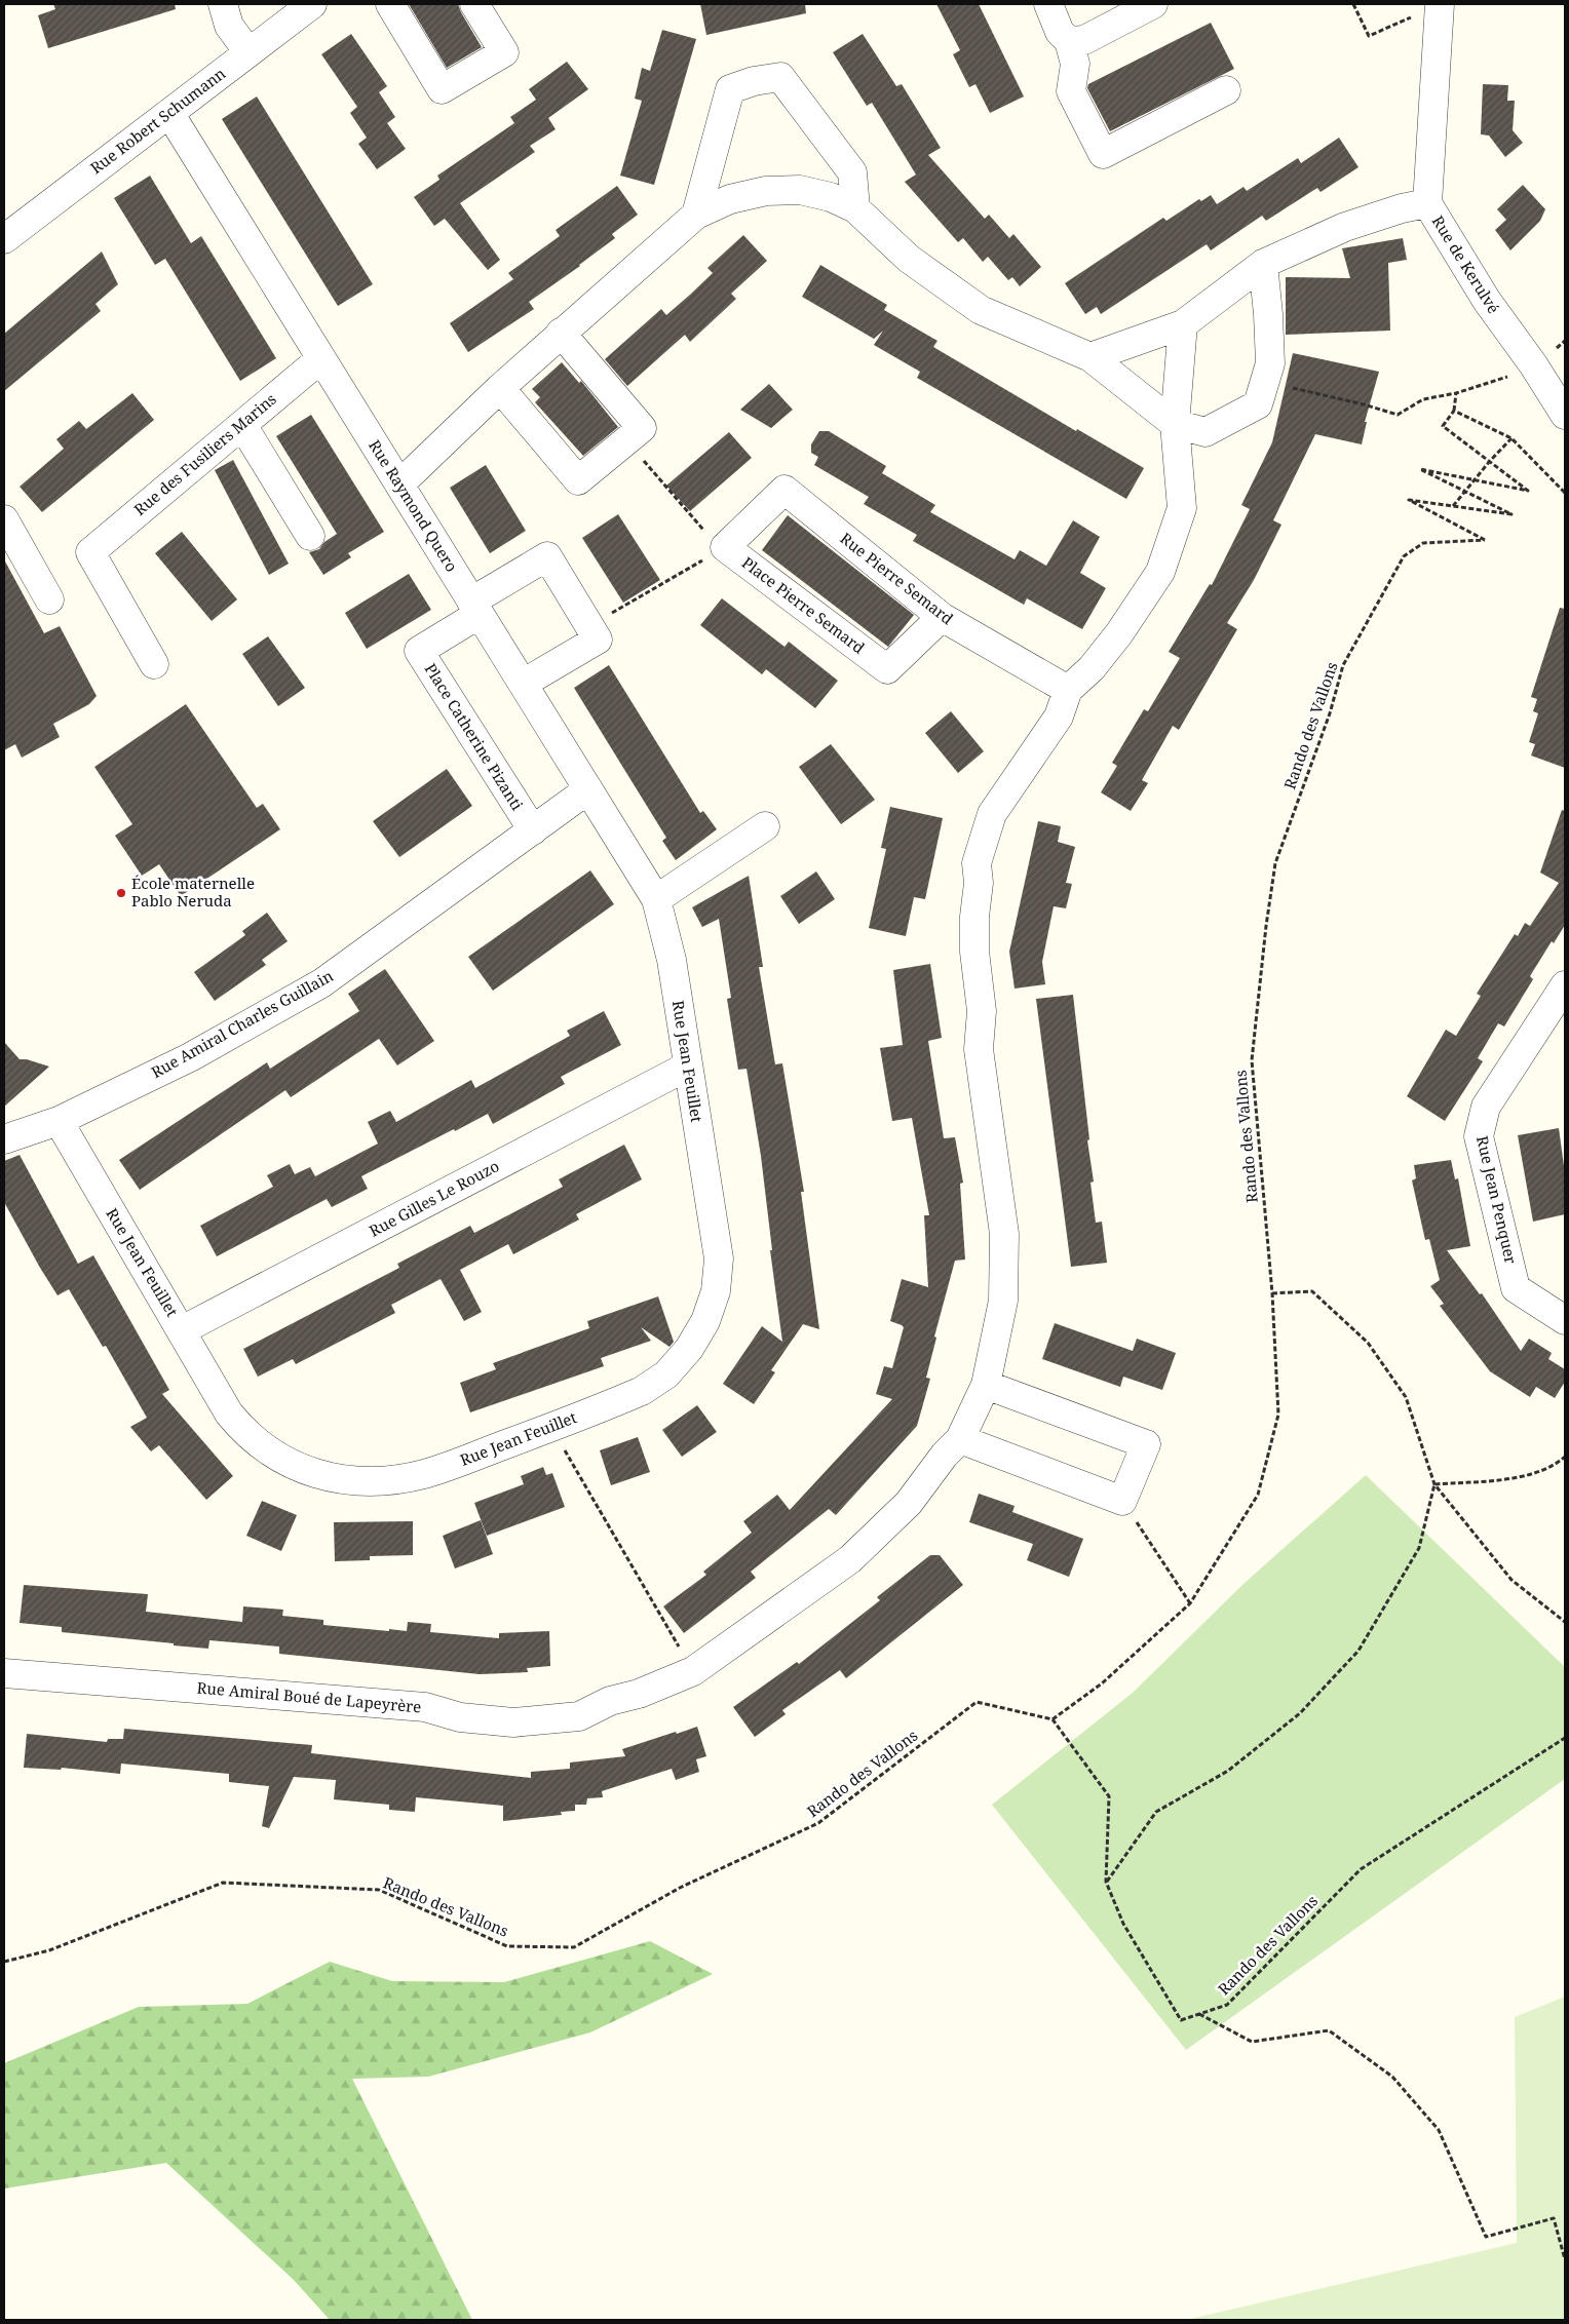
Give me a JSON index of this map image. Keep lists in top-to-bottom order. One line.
{"streets":{"street":["Rue Robert Schumann","Rue de Kerulvé","Rue des Fusiliers Marins","Rue Raymond Quero","Rue Pierre Semard","Place Pierre Semard","Place Catherine Pizanti","Rue Amiral Charles Guillain","Rue Jean Feuillet","Rue Gilles Le Rouzo","Rue Jean Penquer","Rue Amiral Boué de Lapeyrère"],"path":["Rando des Vallons"]},"crossings":[["Rue Robert Schumann","Rue Raymond Quero"],["Rue des Fusiliers Marins","Rue Raymond Quero"],["Rue Raymond Quero","Place Catherine Pizanti"],["Rue Raymond Quero","Rue Amiral Charles Guillain"],["Rue Raymond Quero","Rue Jean Feuillet"],["Rue Pierre Semard","Place Pierre Semard"],["Rue Pierre Semard","Rue Amiral Boué de Lapeyrère"],["Place Catherine Pizanti","Rue Amiral Charles Guillain"],["Rue Amiral Charles Guillain","Rue Jean Feuillet"],["Rue Jean Feuillet","Rue Gilles Le Rouzo"]],"places":["École maternelle Pablo Neruda"]}
